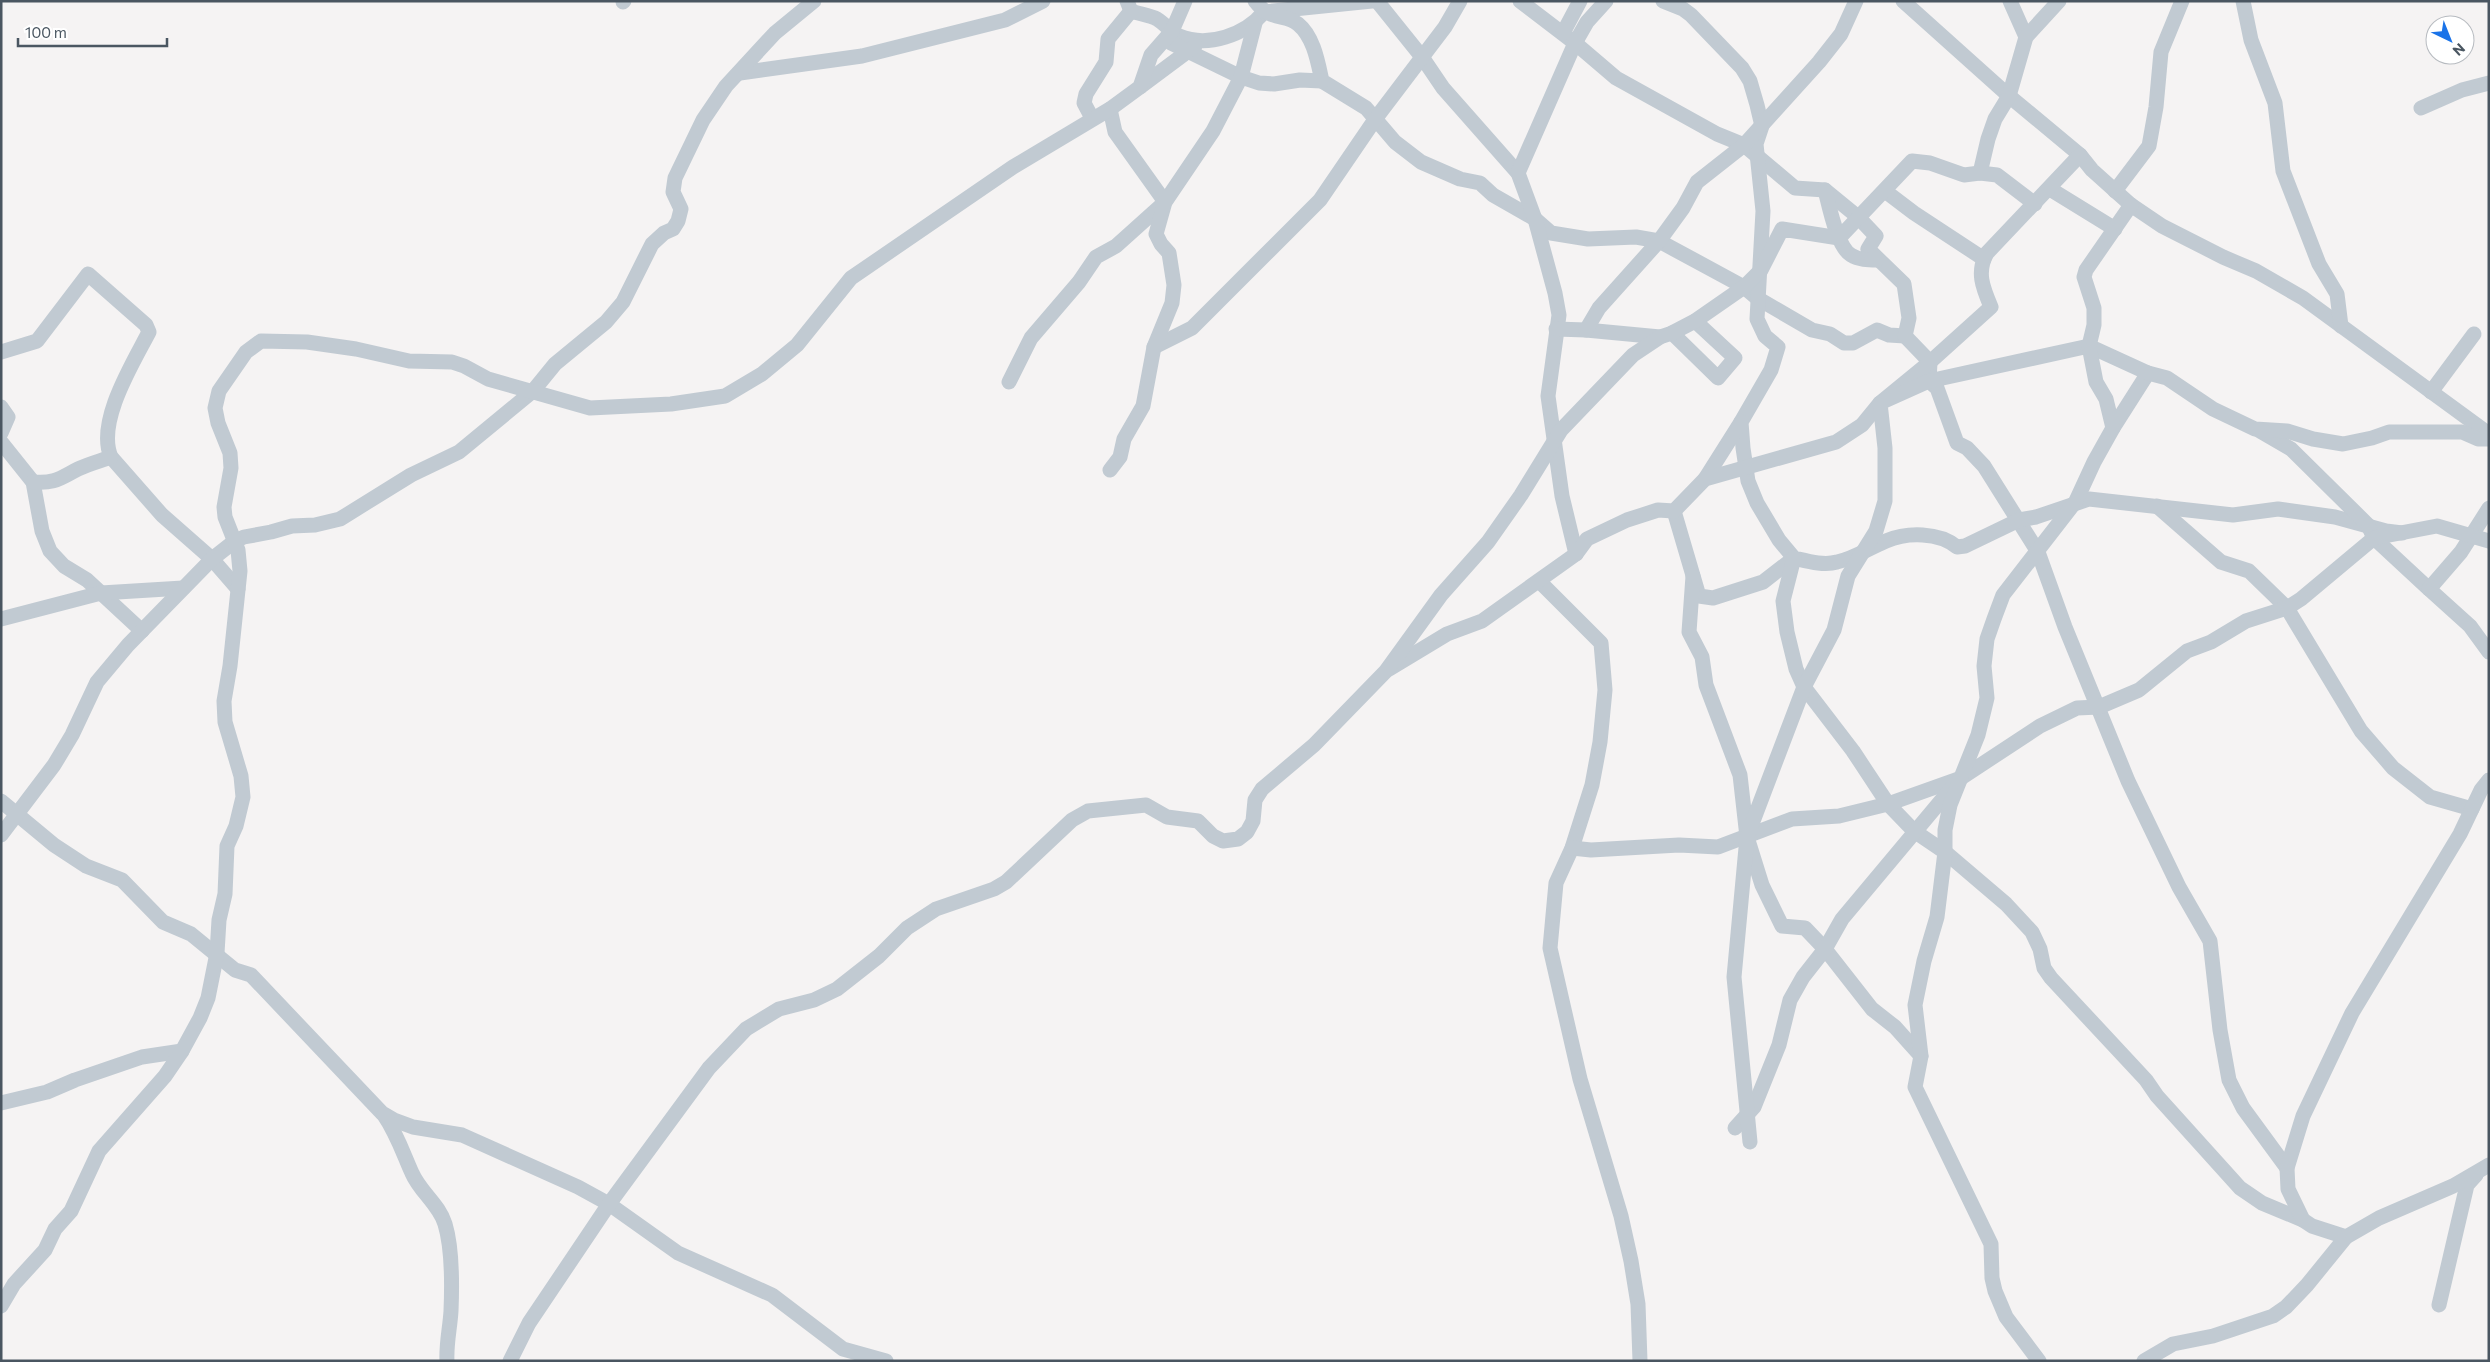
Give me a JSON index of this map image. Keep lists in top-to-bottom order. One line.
{"scale_bar":"100 m","north":"bottom right"}
